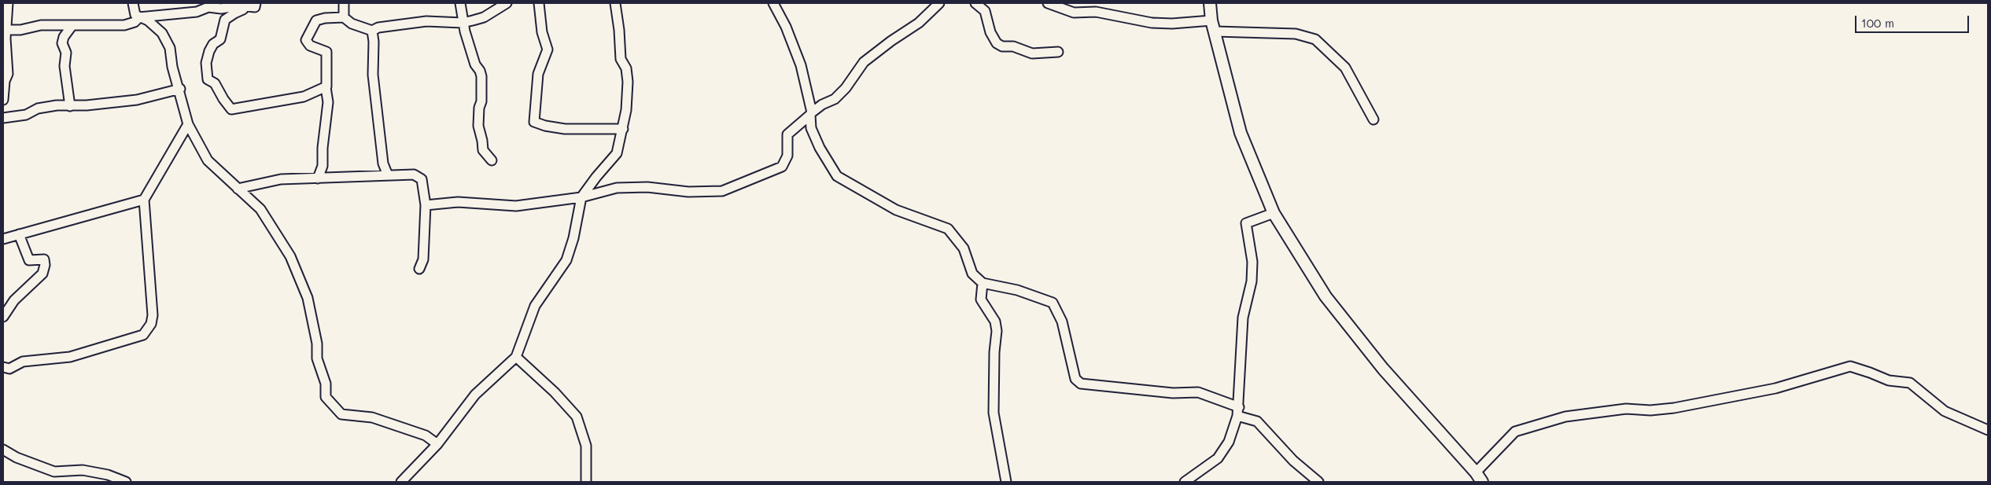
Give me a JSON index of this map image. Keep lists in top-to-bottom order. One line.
{"scale_bar":"100 m"}
